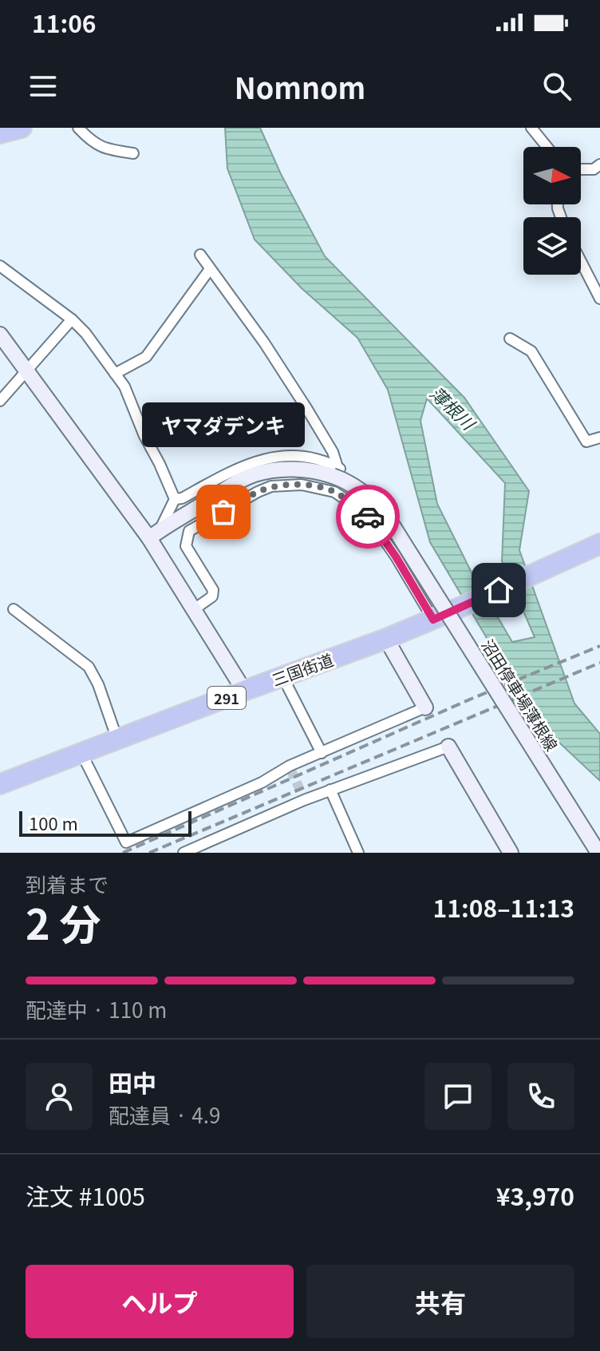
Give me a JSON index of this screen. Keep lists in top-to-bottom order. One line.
{"streets":{"highway":["三国街道","291"],"main road":["沼田停車場薄根線"]},"water":["薄根川"],"places":["ヤマダデンキ"],"scale_bar":"100 m","north":"right","page":{"status":"11:06","header":"Nomnom","bubble":"ヤマダデンキ","scale":"100 m","heading":["2 分","到着まで","11:08–11:13"],"panel":["田中","配達員 · 4.9","注文 #1005","¥3,970"],"bar":"配達中 · 110 m","buttons":["ヘルプ","共有"]}}
